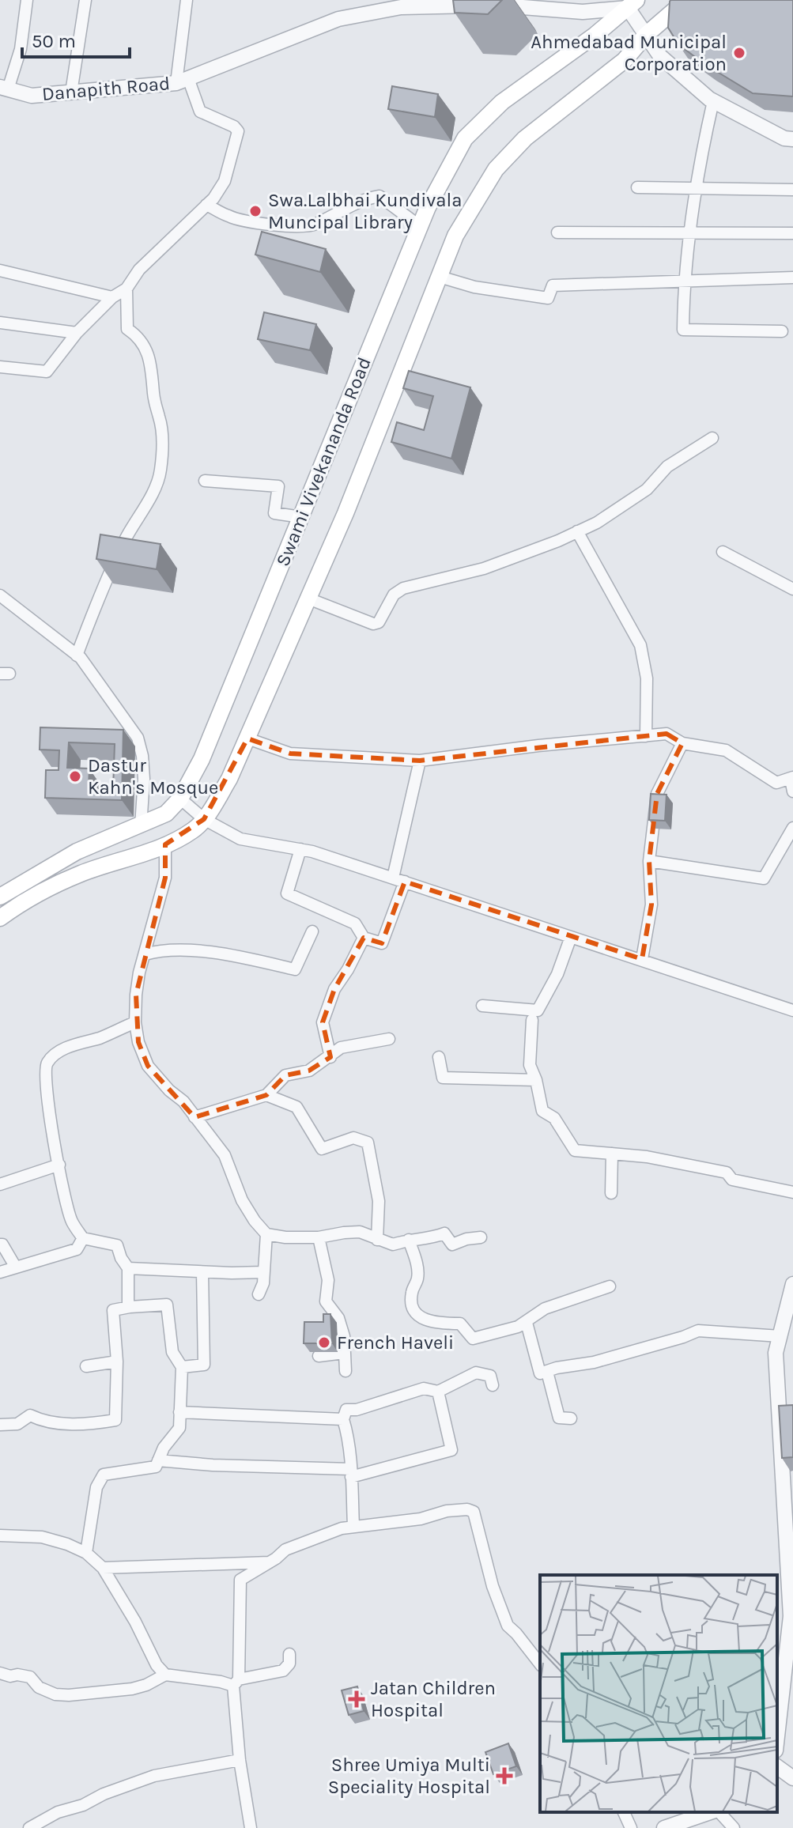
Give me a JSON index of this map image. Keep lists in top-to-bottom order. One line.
{"streets":{"main road":["Swami Vivekananda Road"],"street":["Danapith Road"]},"crossings":[["Danapith Road","Swami Vivekananda Road"]],"places":{"other":["Ahmedabad Municipal Corporation","Swa.Lalbhai Kundivala Muncipal Library","Dastur Kahn's Mosque","French Haveli"],"health":["Jatan Children Hospital","Shree Umiya Multi Speciality Hospital"]},"scale_bar":"50 m"}
